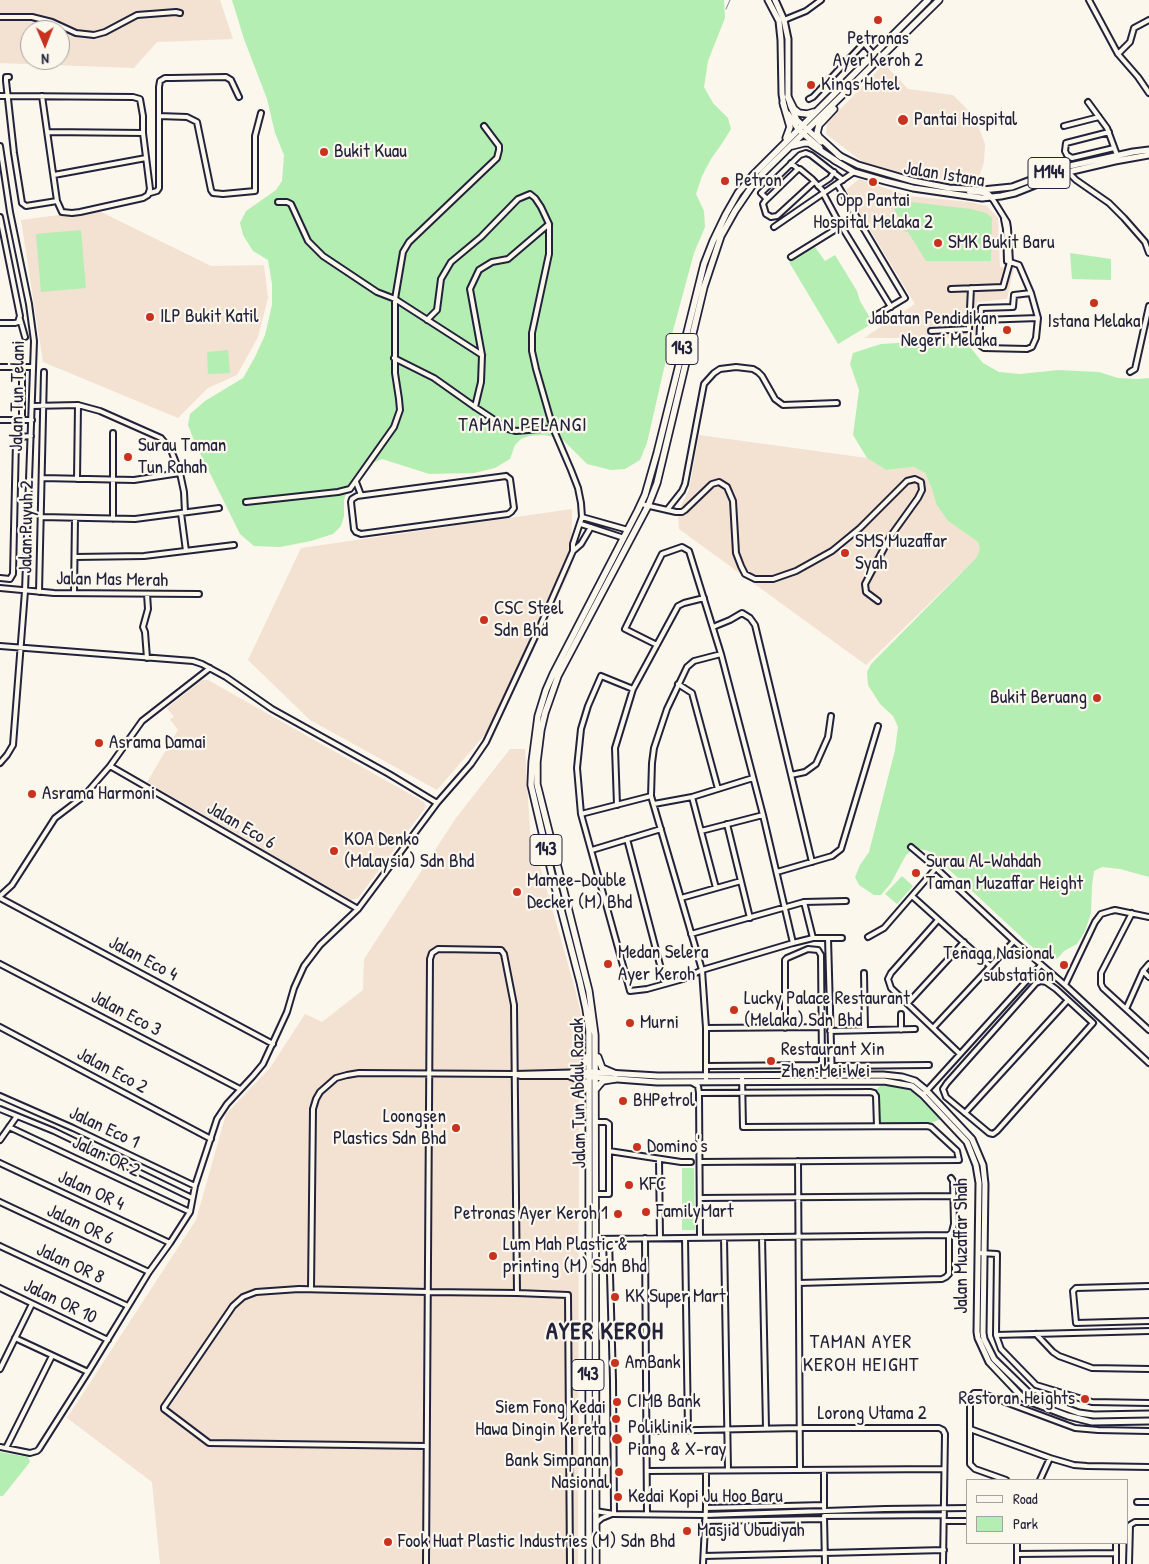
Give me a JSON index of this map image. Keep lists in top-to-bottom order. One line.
{"streets":{"highway":["143","Jalan Tun Abdul Razak"],"main road":["M144","Jalan Istana","Jalan Muzaffar Shah"],"street":["Jalan Tun Telani","Jalan Puyuh 2","Jalan Mas Merah","Jalan Eco 6","Jalan Eco 4","Jalan Eco 3","Jalan Eco 2","Jalan Eco 1","Jalan OR 2","Jalan OR 4","Jalan OR 6","Jalan OR 8","Jalan OR 10","Lorong Utama 2"]},"crossings":[["M144","Jalan Istana"],["M144","Jalan Tun Abdul Razak"],["Jalan Istana","Jalan Tun Abdul Razak"],["Jalan Tun Telani","Jalan Mas Merah"],["Jalan Puyuh 2","Jalan Mas Merah"],["Jalan Tun Abdul Razak","Jalan Muzaffar Shah"]],"districts":["TAMAN PELANGI","AYER KEROH","TAMAN AYER KEROH HEIGHT"],"places":["Petronas Ayer Keroh 2","Kings Hotel","Pantai Hospital","Bukit Kuau","Petron","Opp Pantai Hospital Melaka 2","SMK Bukit Baru","Istana Melaka","ILP Bukit Katil","Jabatan Pendidikan Negeri Melaka","Surau Taman Tun Rahah","SMS Muzaffar Syah","CSC Steel Sdn Bhd","Bukit Beruang","Asrama Damai","Asrama Harmoni","KOA Denko (Malaysia) Sdn Bhd","Surau Al-Wahdah Taman Muzaffar Height","Mamee-Double Decker (M) Bhd","Medan Selera Ayer Keroh","Tenaga Nasional substation","Lucky Palace Restaurant (Melaka) Sdn Bhd","Murni","Restaurant Xin Zhen Mei Wei","BHPetrol","Loongsen Plastics Sdn Bhd","Domino's","KFC","FamilyMart","Petronas Ayer Keroh 1","Lum Mah Plastic & printing (M) Sdn Bhd","KK Super Mart","AmBank","Restoran Heights","CIMB Bank","Siem Fong Kedai Hawa Dingin Kereta","Poliklinik Piang & X-ray","Bank Simpanan Nasional","Kedai Kopi Ju Hoo Baru","Masjid Ubudiyah","Fook Huat Plastic Industries (M) Sdn Bhd"],"legend":["Road","Park"],"north":"bottom"}
